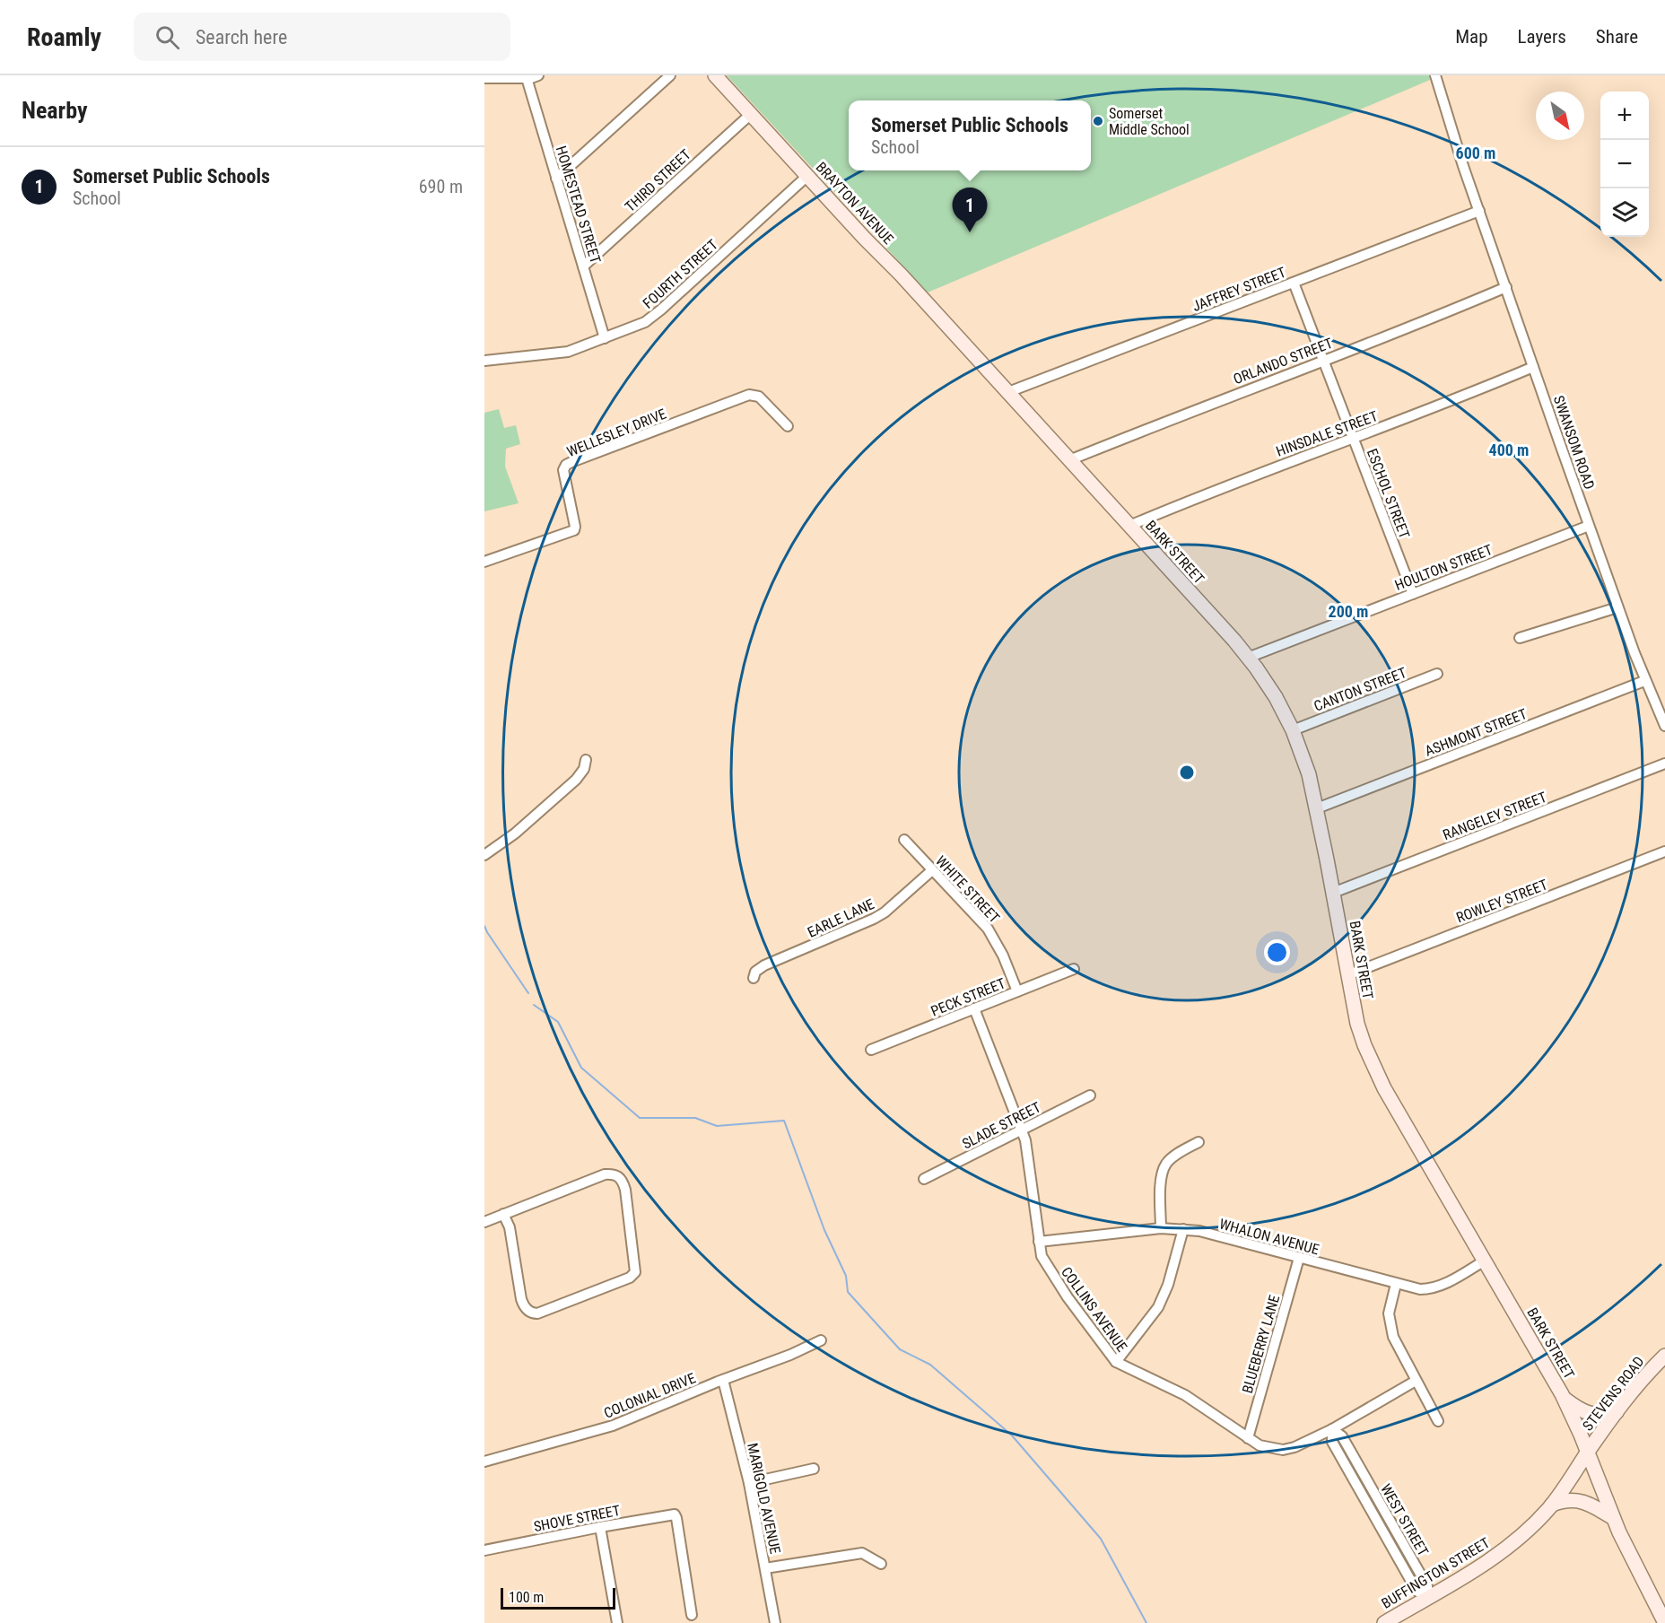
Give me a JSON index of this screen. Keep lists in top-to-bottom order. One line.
{"streets":{"main road":["BRAYTON AVENUE","BARK STREET","STEVENS ROAD","BUFFINGTON STREET"],"street":["THIRD STREET","HOMESTEAD STREET","FOURTH STREET","JAFFREY STREET","ORLANDO STREET","WELLESLEY DRIVE","HINSDALE STREET","SWANSOM ROAD","ESCHOL STREET","HOULTON STREET","CANTON STREET","ASHMONT STREET","RANGELEY STREET","WHITE STREET","ROWLEY STREET","EARLE LANE","PECK STREET","SLADE STREET","WHALON AVENUE","COLLINS AVENUE","BLUEBERRY LANE","COLONIAL DRIVE","MARIGOLD AVENUE","SHOVE STREET","WEST STREET"]},"crossings":[["THIRD STREET","BRAYTON AVENUE"],["THIRD STREET","HOMESTEAD STREET"],["BRAYTON AVENUE","FOURTH STREET"],["BRAYTON AVENUE","BARK STREET"],["HOMESTEAD STREET","FOURTH STREET"],["JAFFREY STREET","SWANSOM ROAD"],["JAFFREY STREET","ESCHOL STREET"],["JAFFREY STREET","BARK STREET"],["ORLANDO STREET","SWANSOM ROAD"],["ORLANDO STREET","ESCHOL STREET"],["ORLANDO STREET","BARK STREET"],["HINSDALE STREET","SWANSOM ROAD"],["HINSDALE STREET","ESCHOL STREET"],["HINSDALE STREET","BARK STREET"],["SWANSOM ROAD","HOULTON STREET"],["SWANSOM ROAD","ASHMONT STREET"],["ESCHOL STREET","HOULTON STREET"],["BARK STREET","HOULTON STREET"],["BARK STREET","CANTON STREET"],["BARK STREET","ASHMONT STREET"],["BARK STREET","RANGELEY STREET"],["BARK STREET","ROWLEY STREET"],["BARK STREET","WHALON AVENUE"],["BARK STREET","STEVENS ROAD"],["BARK STREET","BUFFINGTON STREET"],["WHITE STREET","EARLE LANE"],["WHITE STREET","PECK STREET"],["PECK STREET","COLLINS AVENUE"],["SLADE STREET","COLLINS AVENUE"],["WHALON AVENUE","COLLINS AVENUE"],["WHALON AVENUE","BLUEBERRY LANE"],["COLLINS AVENUE","BLUEBERRY LANE"],["COLLINS AVENUE","WEST STREET"],["STEVENS ROAD","BUFFINGTON STREET"],["COLONIAL DRIVE","MARIGOLD AVENUE"],["WEST STREET","BUFFINGTON STREET"]],"places":["Somerset Middle School"],"scale_bar":"100 m","north":"bottom right","page":{"header":"Roamly","search":"Search here","nav":["Map","Layers","Share"],"heading":"Nearby","map_buttons":["+","−"],"popup":["Somerset Public Schools","School"],"list":[{"mark":"1","name":"Somerset Public Schools","note":"School","value":"690 m"}],"pins":"1","scale":"100 m"},"rings":["600 m","400 m","200 m"]}
